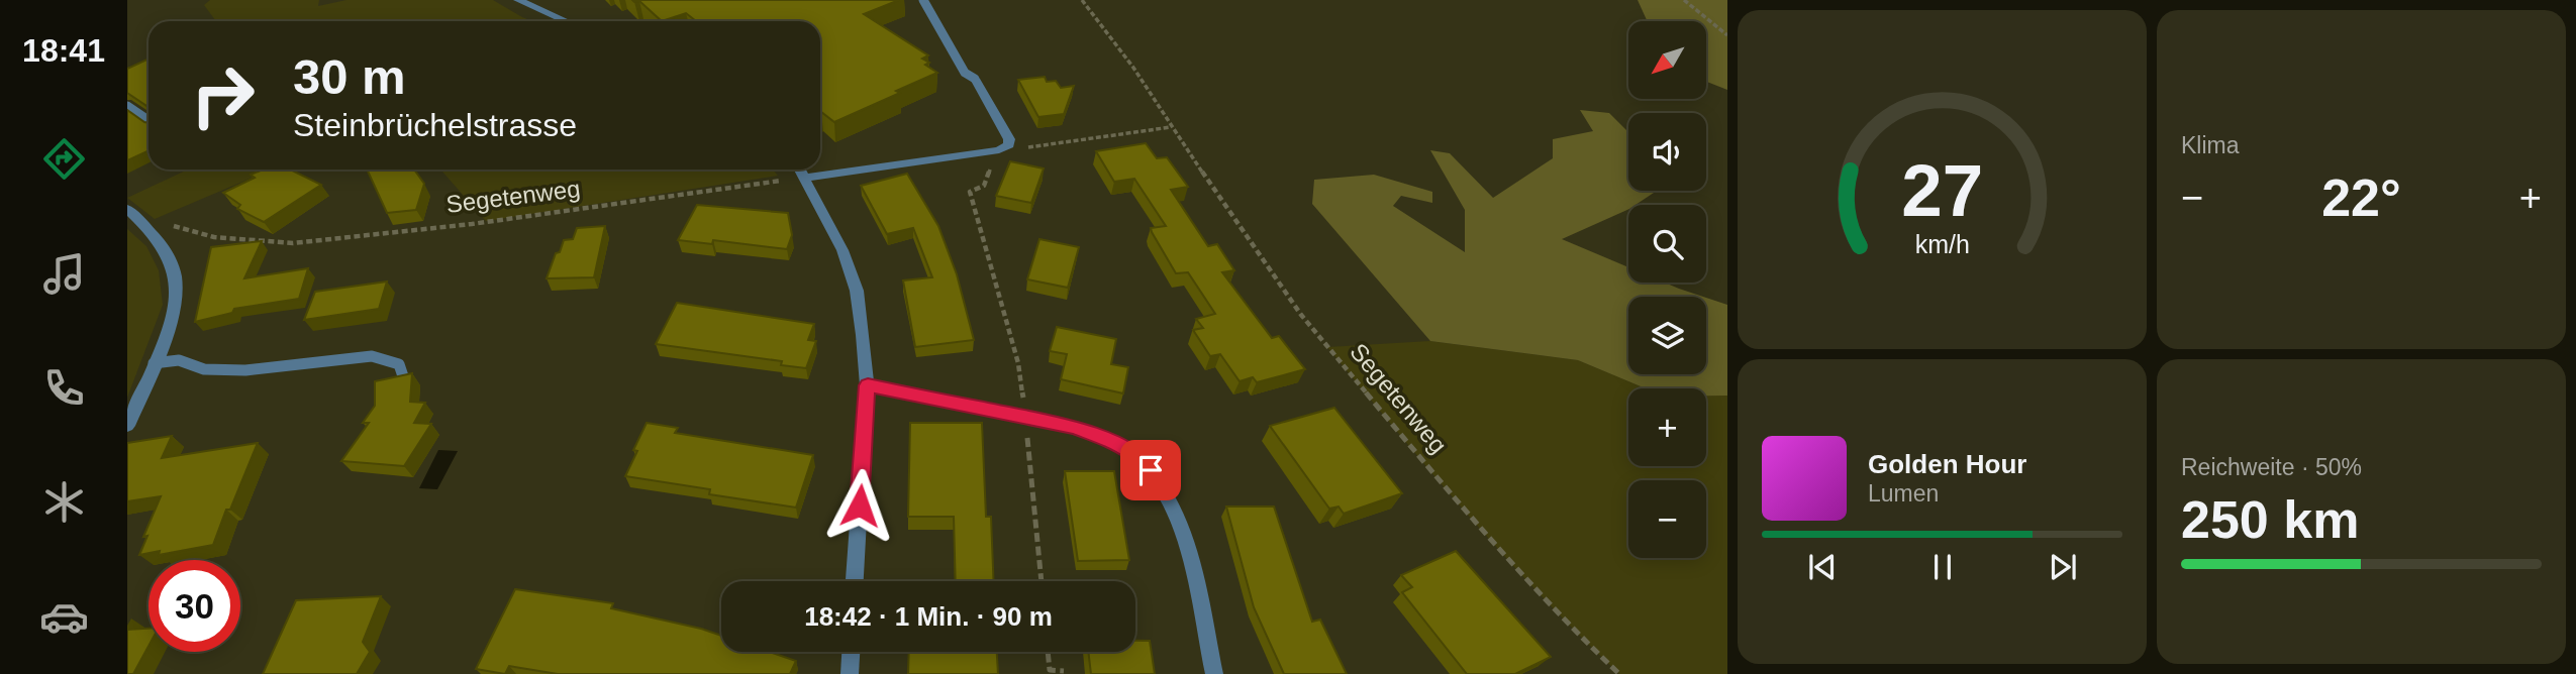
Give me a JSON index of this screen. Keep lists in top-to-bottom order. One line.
{"streets":{"path":["Segetenweg"]},"north":"bottom left","page":{"tabs":"18:41","tile":["Klima",["Reichweite · 50%","250 km"]],"map_buttons":["+","−"],"turn":["30 m","Steinbrüchelstrasse"],"heat":["−","22°","+"],"song":["Golden Hour","Lumen"],"limit":"30","trip":"18:42 · 1 Min. · 90 m","gauge":["27","km/h"]}}
